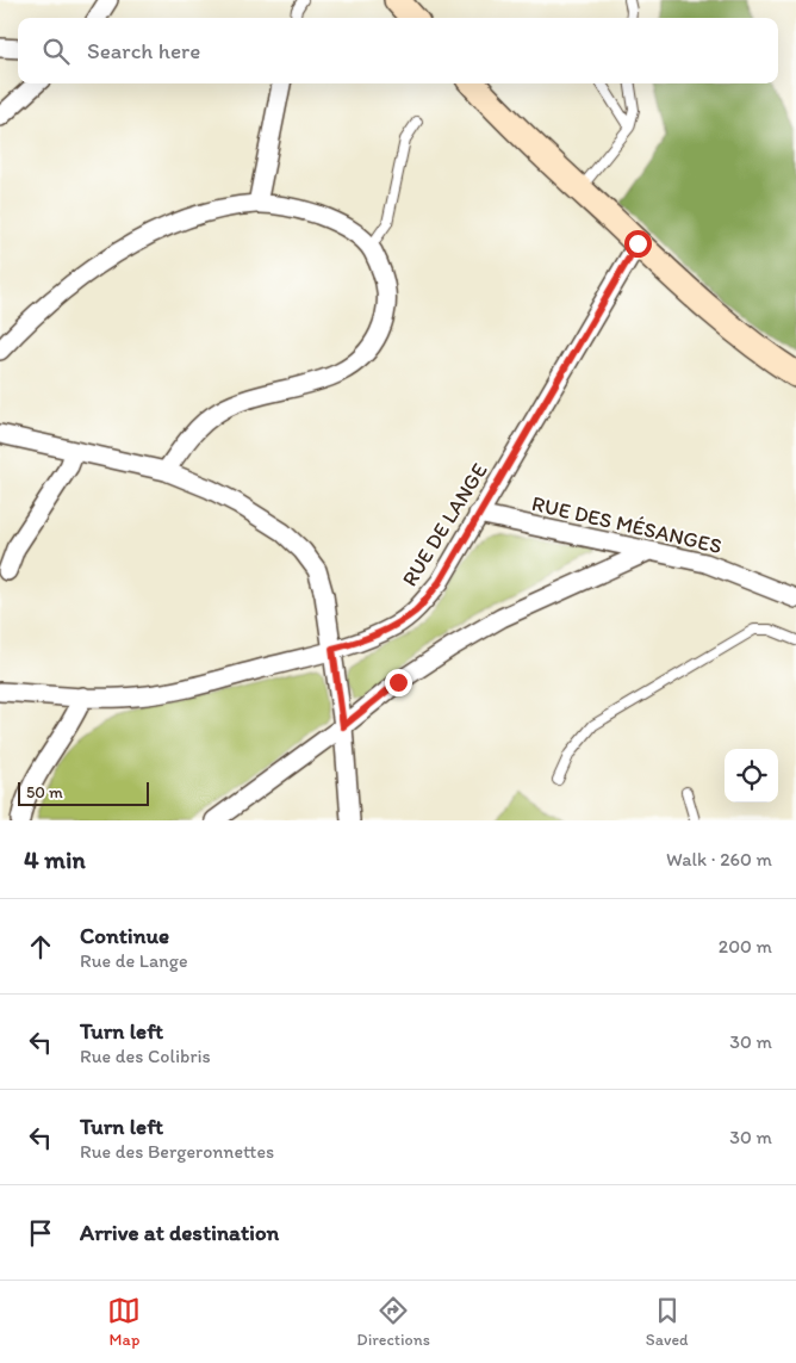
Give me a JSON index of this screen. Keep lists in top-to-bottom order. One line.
{"streets":{"street":["RUE DE LANGE","RUE DES MÉSANGES"]},"crossings":[["RUE DE LANGE","RUE DES MÉSANGES"]],"scale_bar":"50 m","page":{"search":"Search here","scale":"50 m","heading":["4 min","Walk · 260 m"],"list":[["Continue","Rue de Lange","200 m"],["Turn left","Rue des Colibris","30 m"],["Turn left","Rue des Bergeronnettes","30 m"],"Arrive at destination"],"nav":["Map","Directions","Saved"]}}
